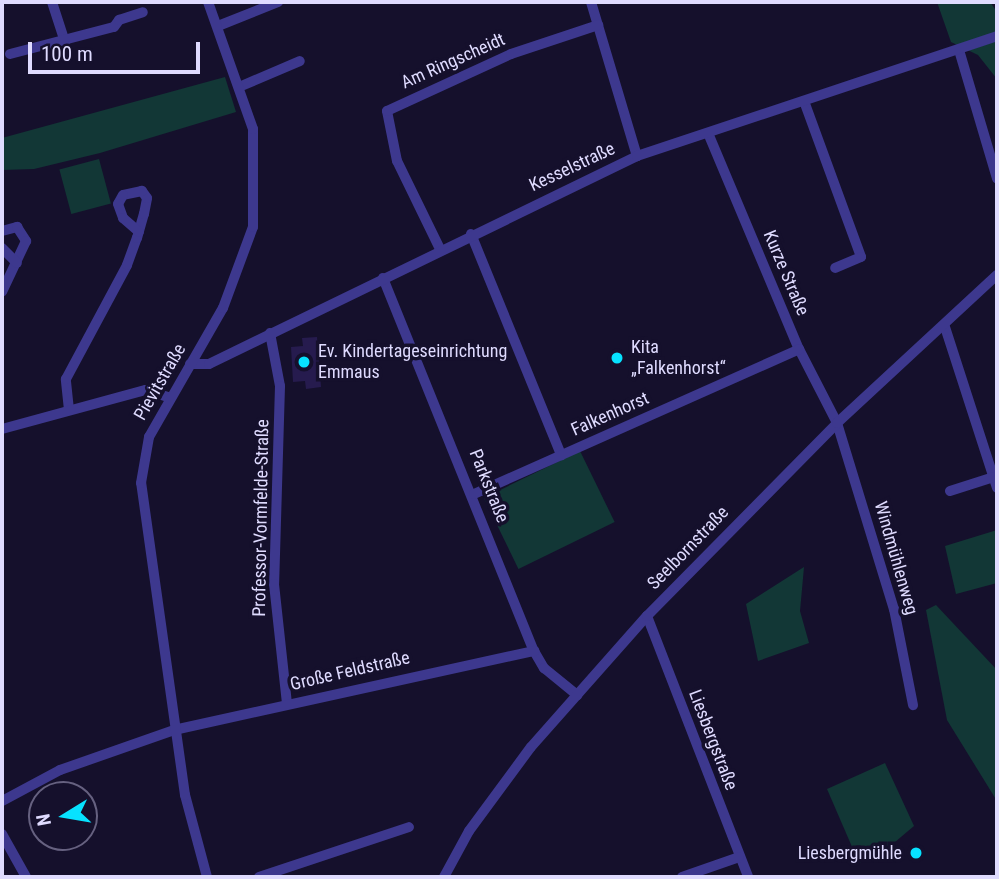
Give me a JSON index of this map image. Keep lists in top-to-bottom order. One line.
{"streets":{"street":["Am Ringscheidt","Kesselstraße","Kurze Straße","Pievitstraße","Falkenhorst","Parkstraße","Professor-Vormfelde-Straße","Seelbornstraße","Windmühlenweg","Große Feldstraße","Liesbergstraße"]},"crossings":[["Am Ringscheidt","Kesselstraße"],["Kesselstraße","Kurze Straße"],["Kesselstraße","Pievitstraße"],["Kesselstraße","Parkstraße"],["Kesselstraße","Professor-Vormfelde-Straße"],["Kurze Straße","Falkenhorst"],["Kurze Straße","Seelbornstraße"],["Kurze Straße","Windmühlenweg"],["Pievitstraße","Große Feldstraße"],["Falkenhorst","Parkstraße"],["Parkstraße","Seelbornstraße"],["Parkstraße","Große Feldstraße"],["Professor-Vormfelde-Straße","Große Feldstraße"],["Seelbornstraße","Windmühlenweg"],["Seelbornstraße","Liesbergstraße"]],"places":["Kita „Falkenhorst“","Ev. Kindertageseinrichtung Emmaus","Liesbergmühle"],"scale_bar":"100 m","north":"left"}
